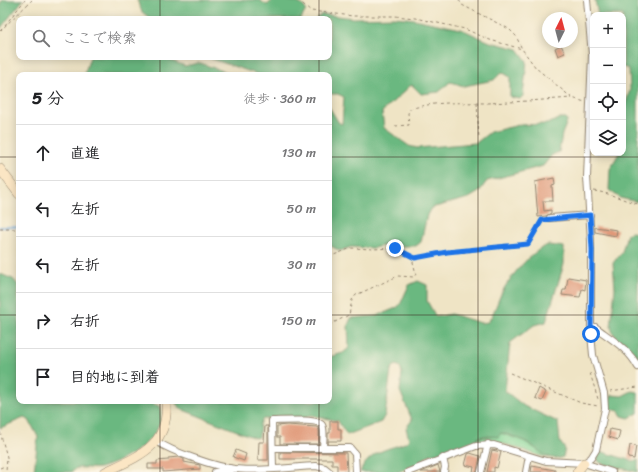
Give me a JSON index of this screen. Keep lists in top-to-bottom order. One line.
{"north":"top","page":{"map_buttons":["+","−"],"search":"ここで検索","heading":["5 分","徒歩 · 360 m"],"list":[["直進","130 m"],["左折","50 m"],["左折","30 m"],["右折","150 m"],"目的地に到着"]}}
